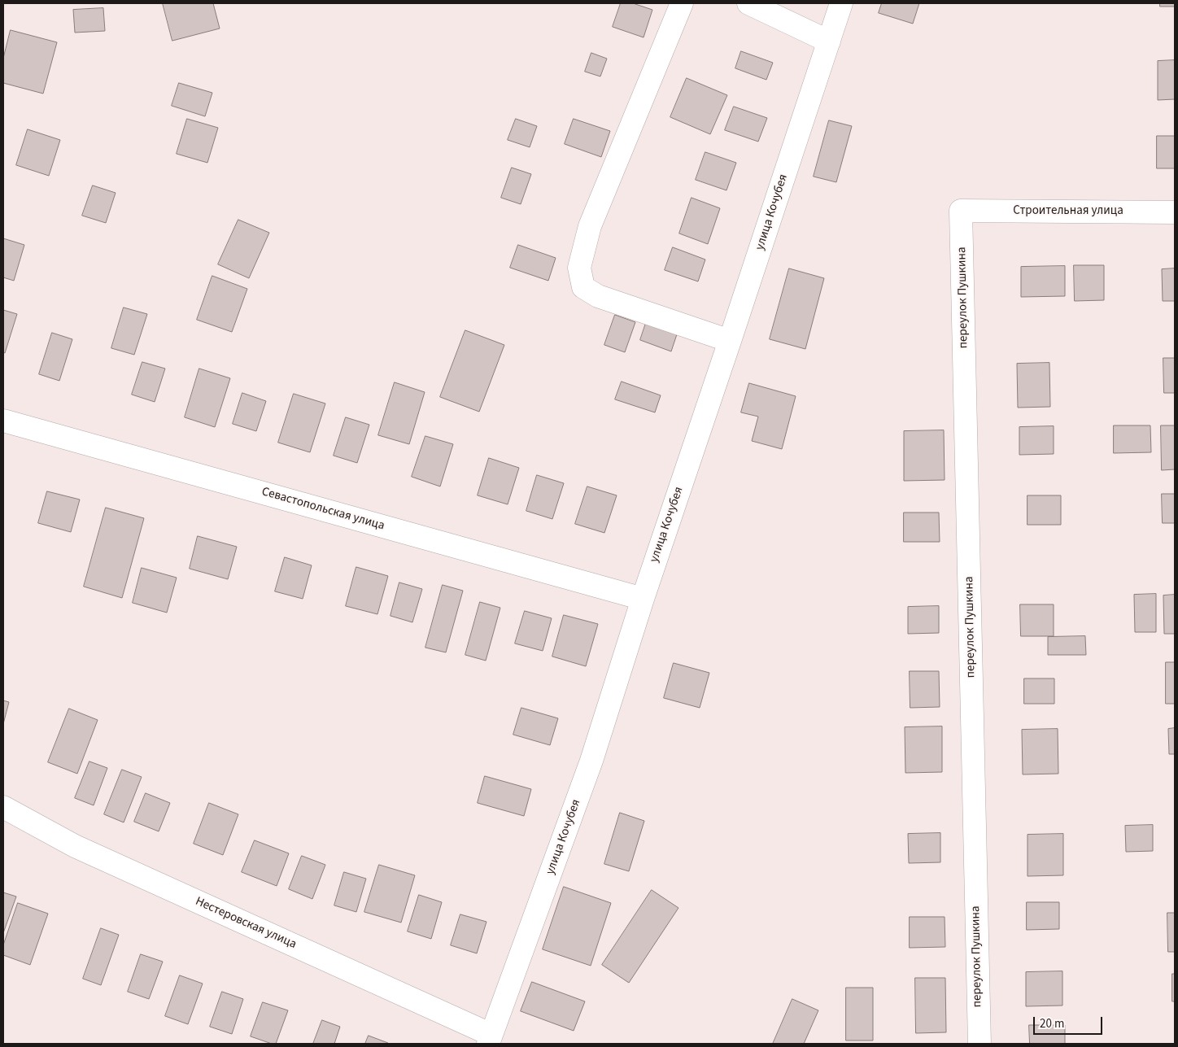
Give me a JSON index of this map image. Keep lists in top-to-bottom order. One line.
{"streets":{"street":["Строительная улица","улица Кочубея","переулок Пушкина","Севастопольская улица","Нестеровская улица"]},"crossings":[["Строительная улица","переулок Пушкина"],["улица Кочубея","Севастопольская улица"],["улица Кочубея","Нестеровская улица"]],"scale_bar":"20 m"}
